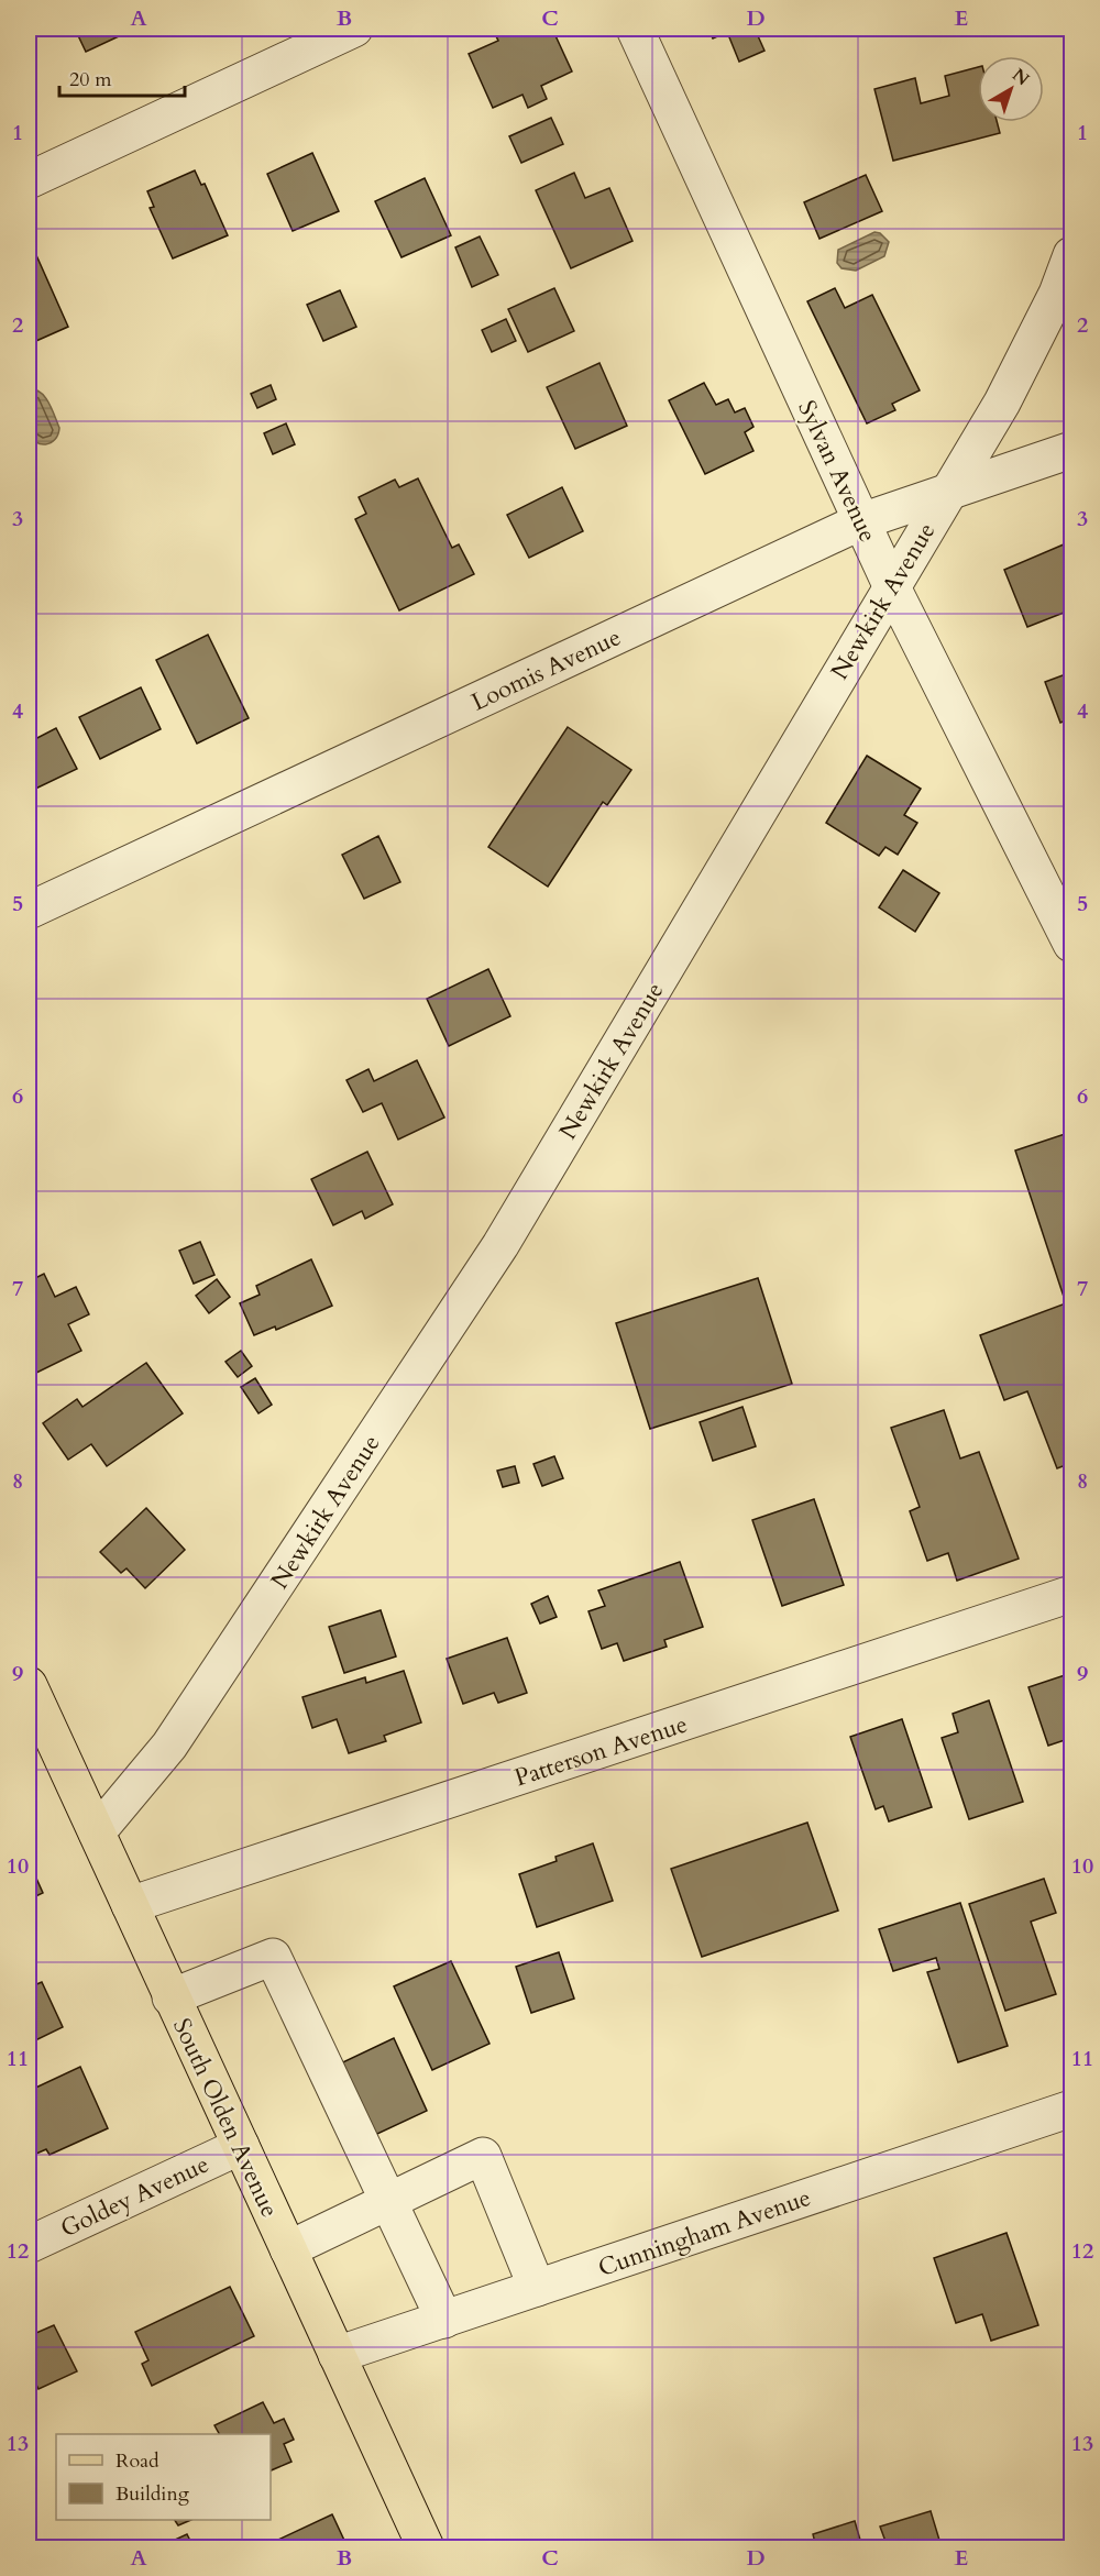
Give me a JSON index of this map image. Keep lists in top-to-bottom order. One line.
{"streets":{"main road":["South Olden Avenue"],"street":["Sylvan Avenue","Newkirk Avenue","Loomis Avenue","Patterson Avenue","Goldey Avenue","Cunningham Avenue"]},"crossings":[["Sylvan Avenue","Newkirk Avenue"],["Sylvan Avenue","Loomis Avenue"],["Newkirk Avenue","Loomis Avenue"],["Newkirk Avenue","South Olden Avenue"],["Patterson Avenue","South Olden Avenue"],["South Olden Avenue","Goldey Avenue"],["South Olden Avenue","Cunningham Avenue"]],"legend":["Road","Building"],"scale_bar":"20 m","north":"top right","grid":{"columns":["A","B","C","D","E"],"rows":["1","2","3","4","5","6","7","8","9","10","11","12","13"]}}
